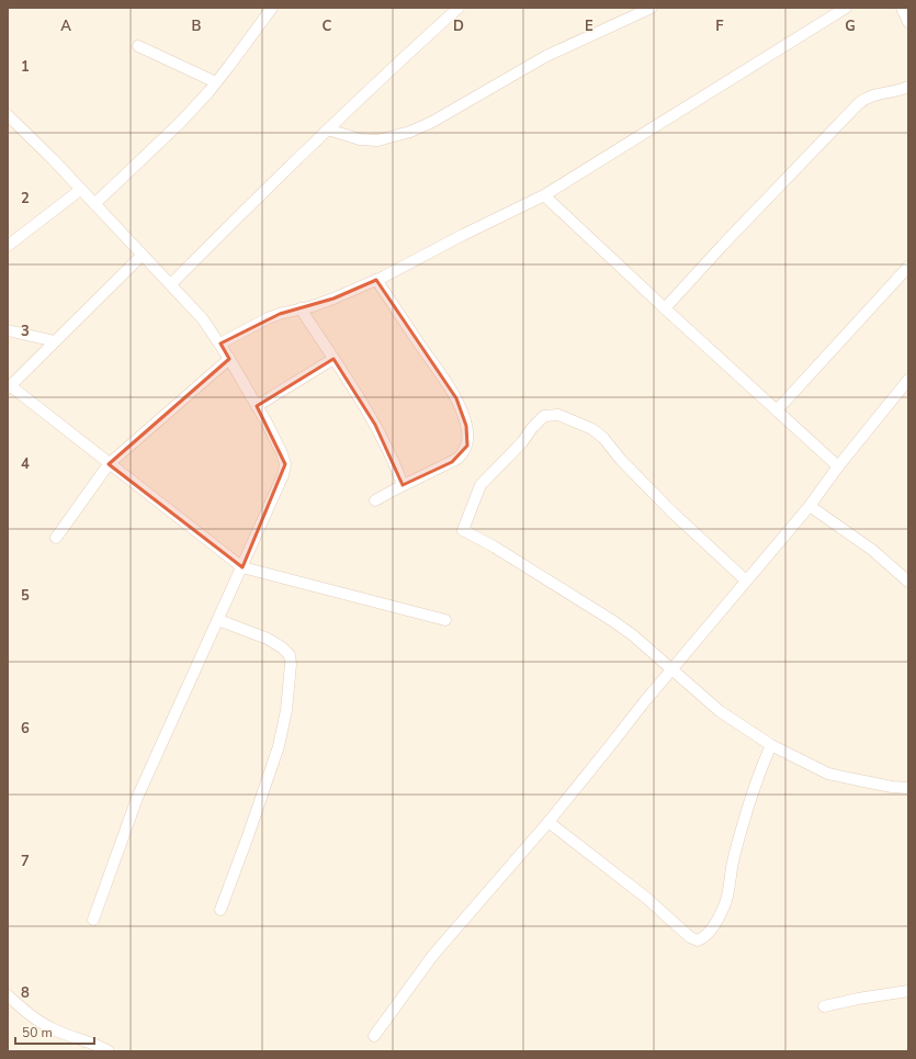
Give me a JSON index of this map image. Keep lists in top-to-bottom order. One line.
{"scale_bar":"50 m","grid":{"columns":["A","B","C","D","E","F","G"],"rows":["1","2","3","4","5","6","7","8"]}}
